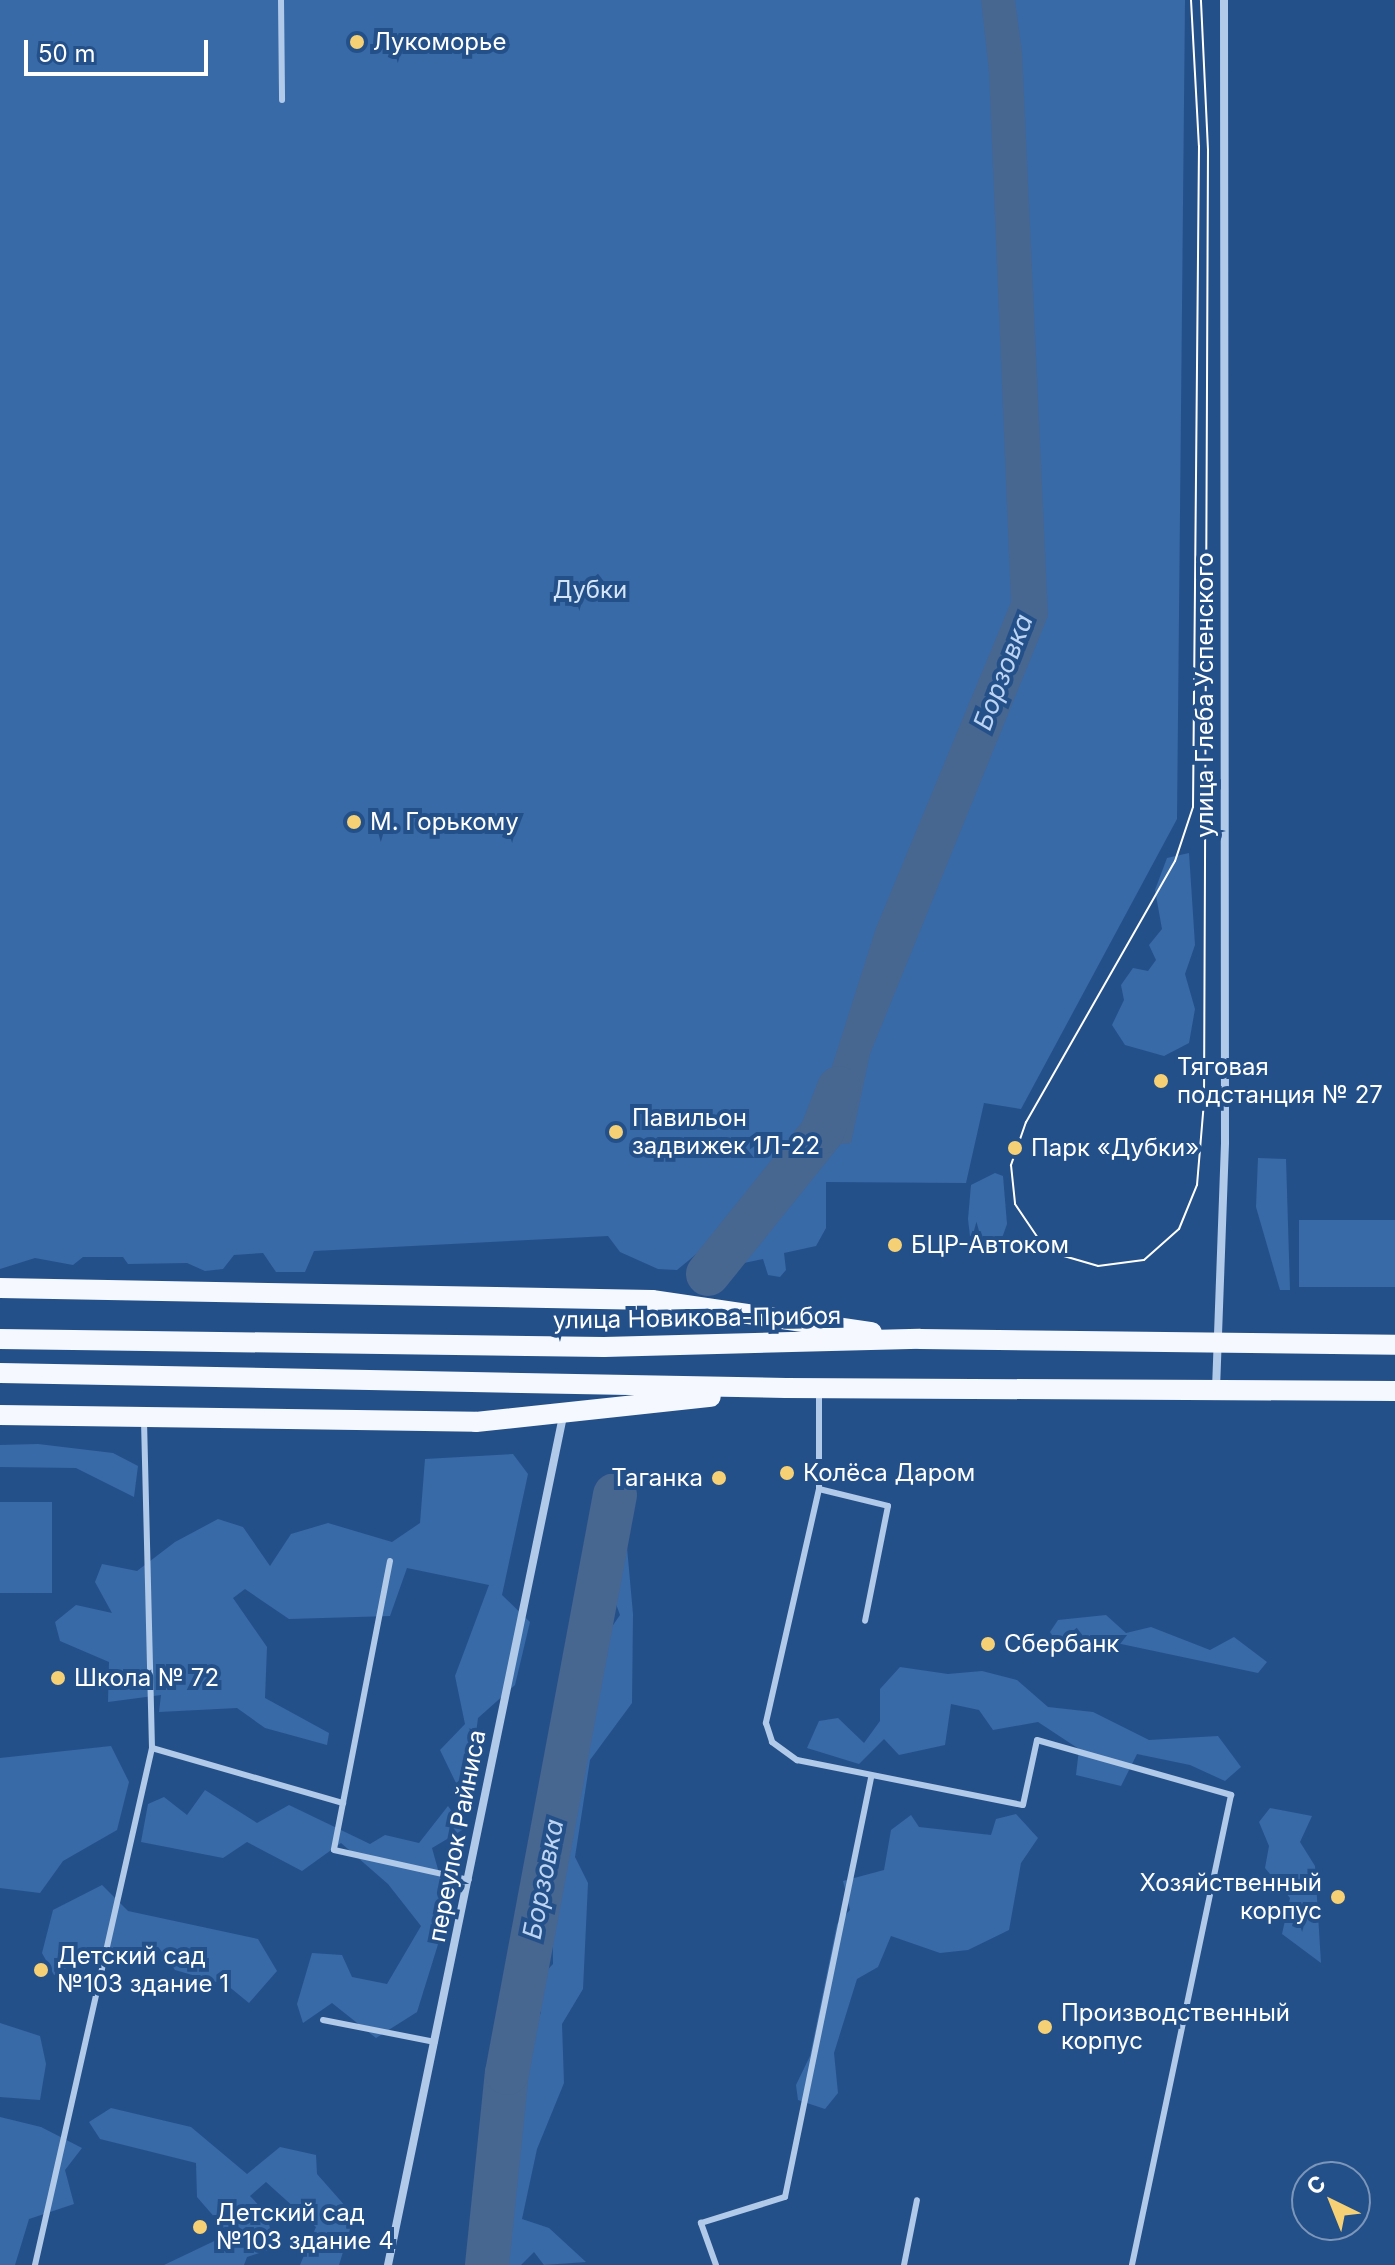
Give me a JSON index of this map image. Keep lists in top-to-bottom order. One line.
{"streets":{"main road":["улица Новикова-Прибоя"],"street":["улица Глеба Успенского","переулок Райниса"]},"crossings":[["улица Глеба Успенского","улица Новикова-Прибоя"]],"water":["Борзовка"],"parks":["Дубки"],"places":["Лукоморье","М. Горькому","Тяговая подстанция № 27","Павильон задвижек 1Л-22","Парк «Дубки»","БЦР-Автоком","Колёса Даром","Таганка","Сбербанк","Школа № 72","Хозяйственный корпус","Детский сад №103 здание 1","Производственный корпус","Детский сад №103 здание 4"],"scale_bar":"50 m","north":"top left"}
